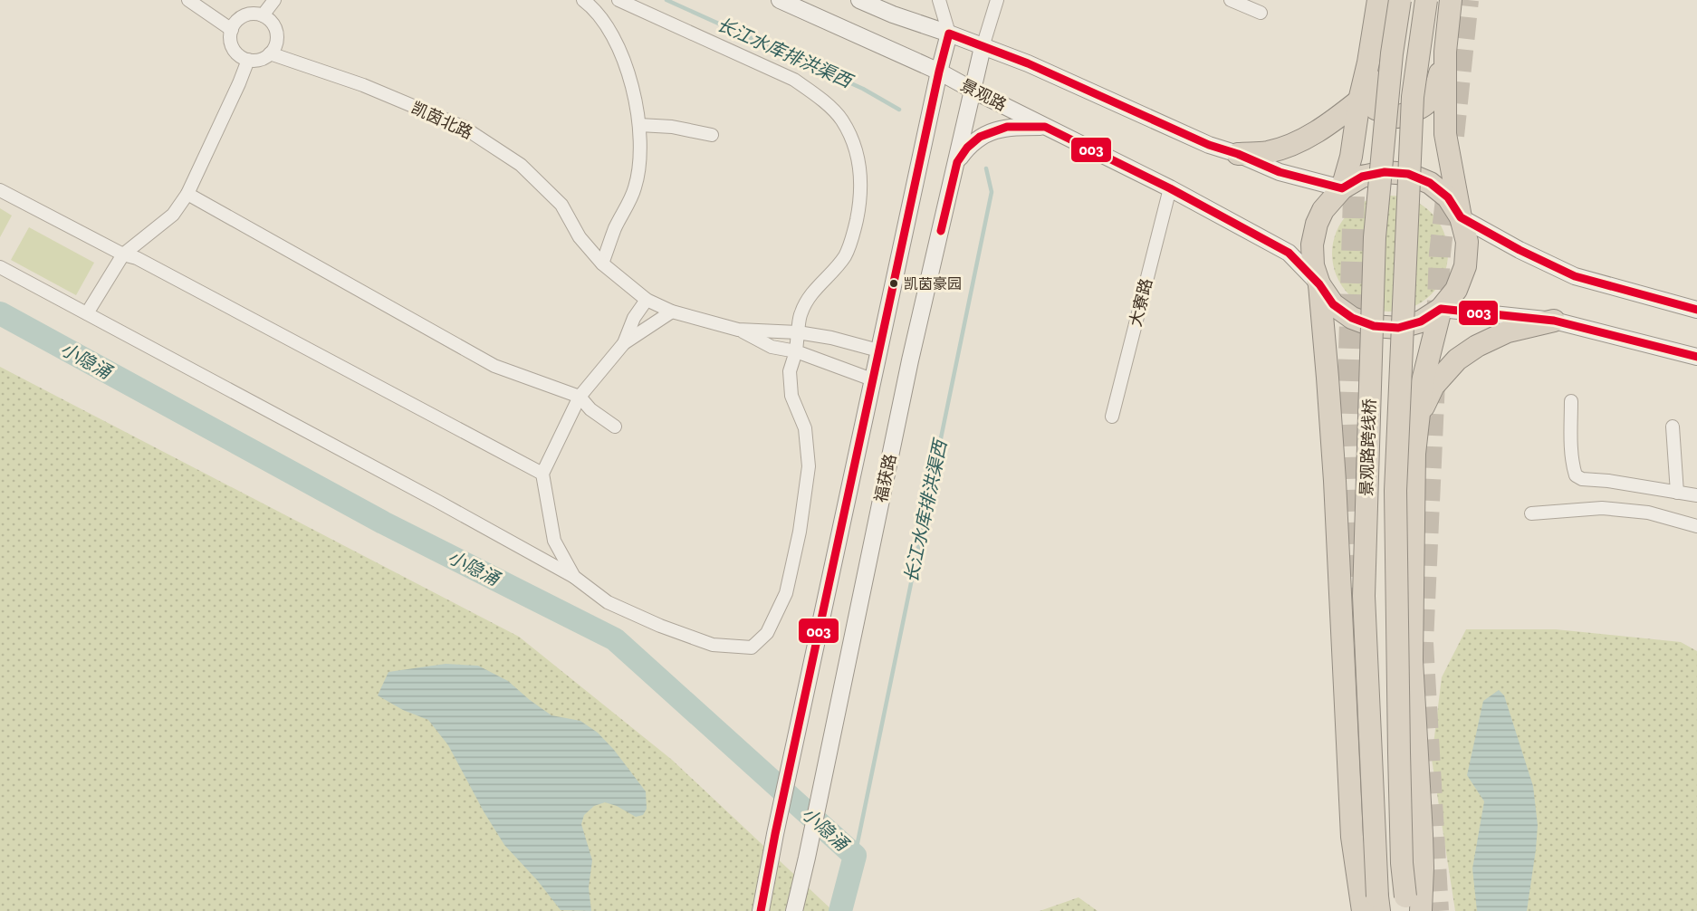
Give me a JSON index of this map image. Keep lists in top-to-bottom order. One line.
{"streets":{"highway":["景观路跨线桥"],"street":["景观路","凯茵北路","大寮路","福获路"]},"crossings":[["景观路","大寮路"],["景观路","福获路"]],"water":["长江水库排洪渠西","小隐涌"],"places":["凯茵豪园"],"lines":["transit line 003"]}
